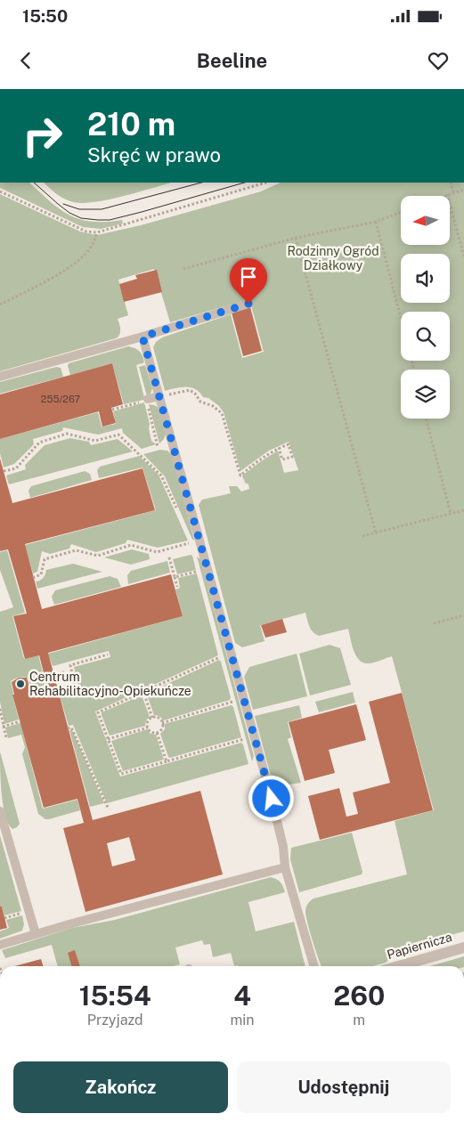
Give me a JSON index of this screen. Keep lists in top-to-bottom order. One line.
{"streets":{"street":["Papiernicza"]},"parks":["Rodzinny Ogród Działkowy"],"places":["Centrum Rehabilitacyjno-Opiekuńcze"],"house_numbers":["255/267"],"north":"left","page":{"status":"15:50","header":"Beeline","turn":["210 m","Skręć w prawo"],"eta":["15:54","Przyjazd","4","min","260","m"],"buttons":["Zakończ","Udostępnij"]}}
